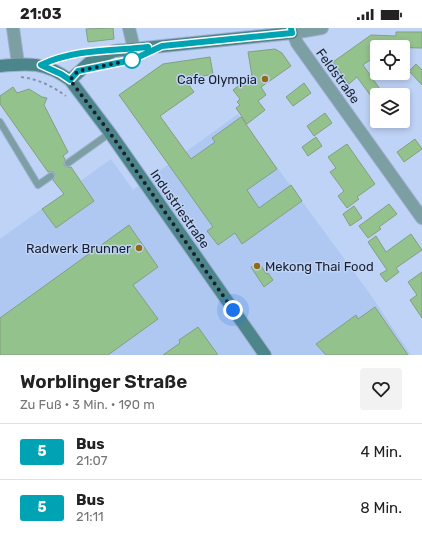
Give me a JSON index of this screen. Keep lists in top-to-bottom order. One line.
{"streets":{"street":["Feldstraße","Industriestraße"]},"places":["Cafe Olympia","Radwerk Brunner","Mekong Thai Food"],"lines":["bus line 5"],"page":{"status":"21:03","heading":["Worblinger Straße","Zu Fuß · 3 Min. · 190 m"],"list":[{"mark":"5","name":"Bus","note":"21:07","value":"4 Min."},{"mark":"5","name":"Bus","note":"21:11","value":"8 Min."}]}}
